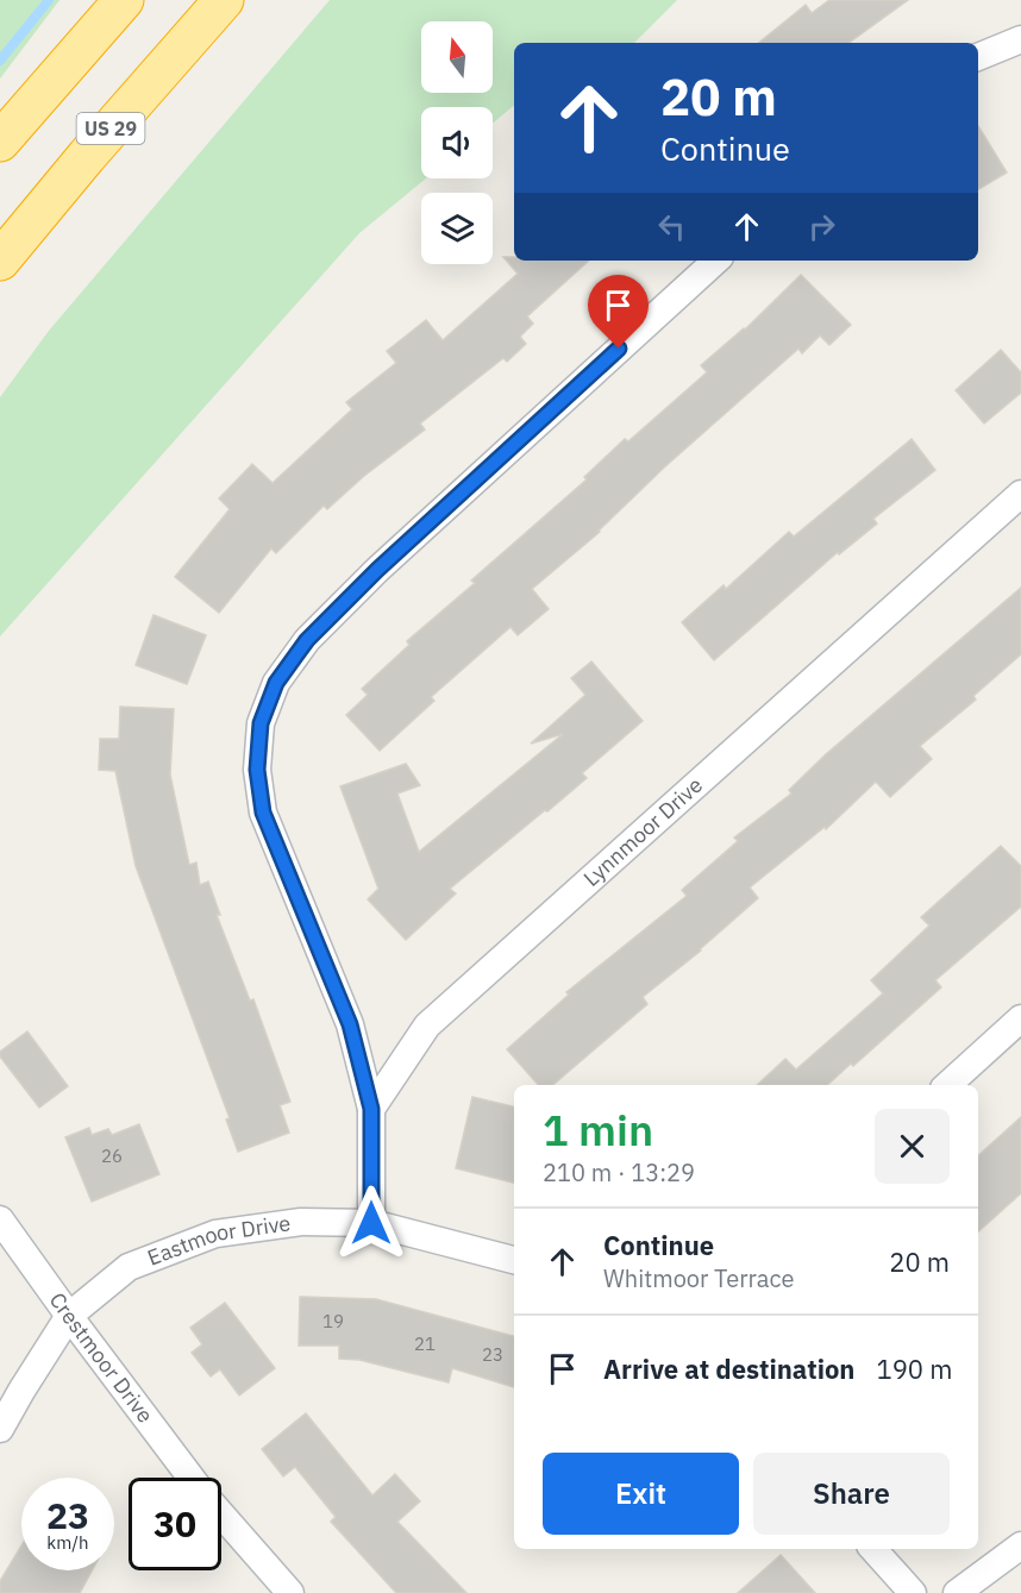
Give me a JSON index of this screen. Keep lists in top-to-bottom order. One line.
{"streets":{"highway":["US 29"],"street":["Lynnmoor Drive","Eastmoor Drive","Crestmoor Drive"]},"crossings":[["Eastmoor Drive","Crestmoor Drive"]],"house_numbers":["26","19","21","23"],"north":"top","page":{"turn":["20 m","Continue"],"heading":["1 min","210 m · 13:29"],"list":[{"name":"Continue","note":"Whitmoor Terrace","value":"20 m"},{"name":"Arrive at destination","value":"190 m"}],"buttons":["Exit","Share"],"speed":"23 km/h","limit":"30"}}
